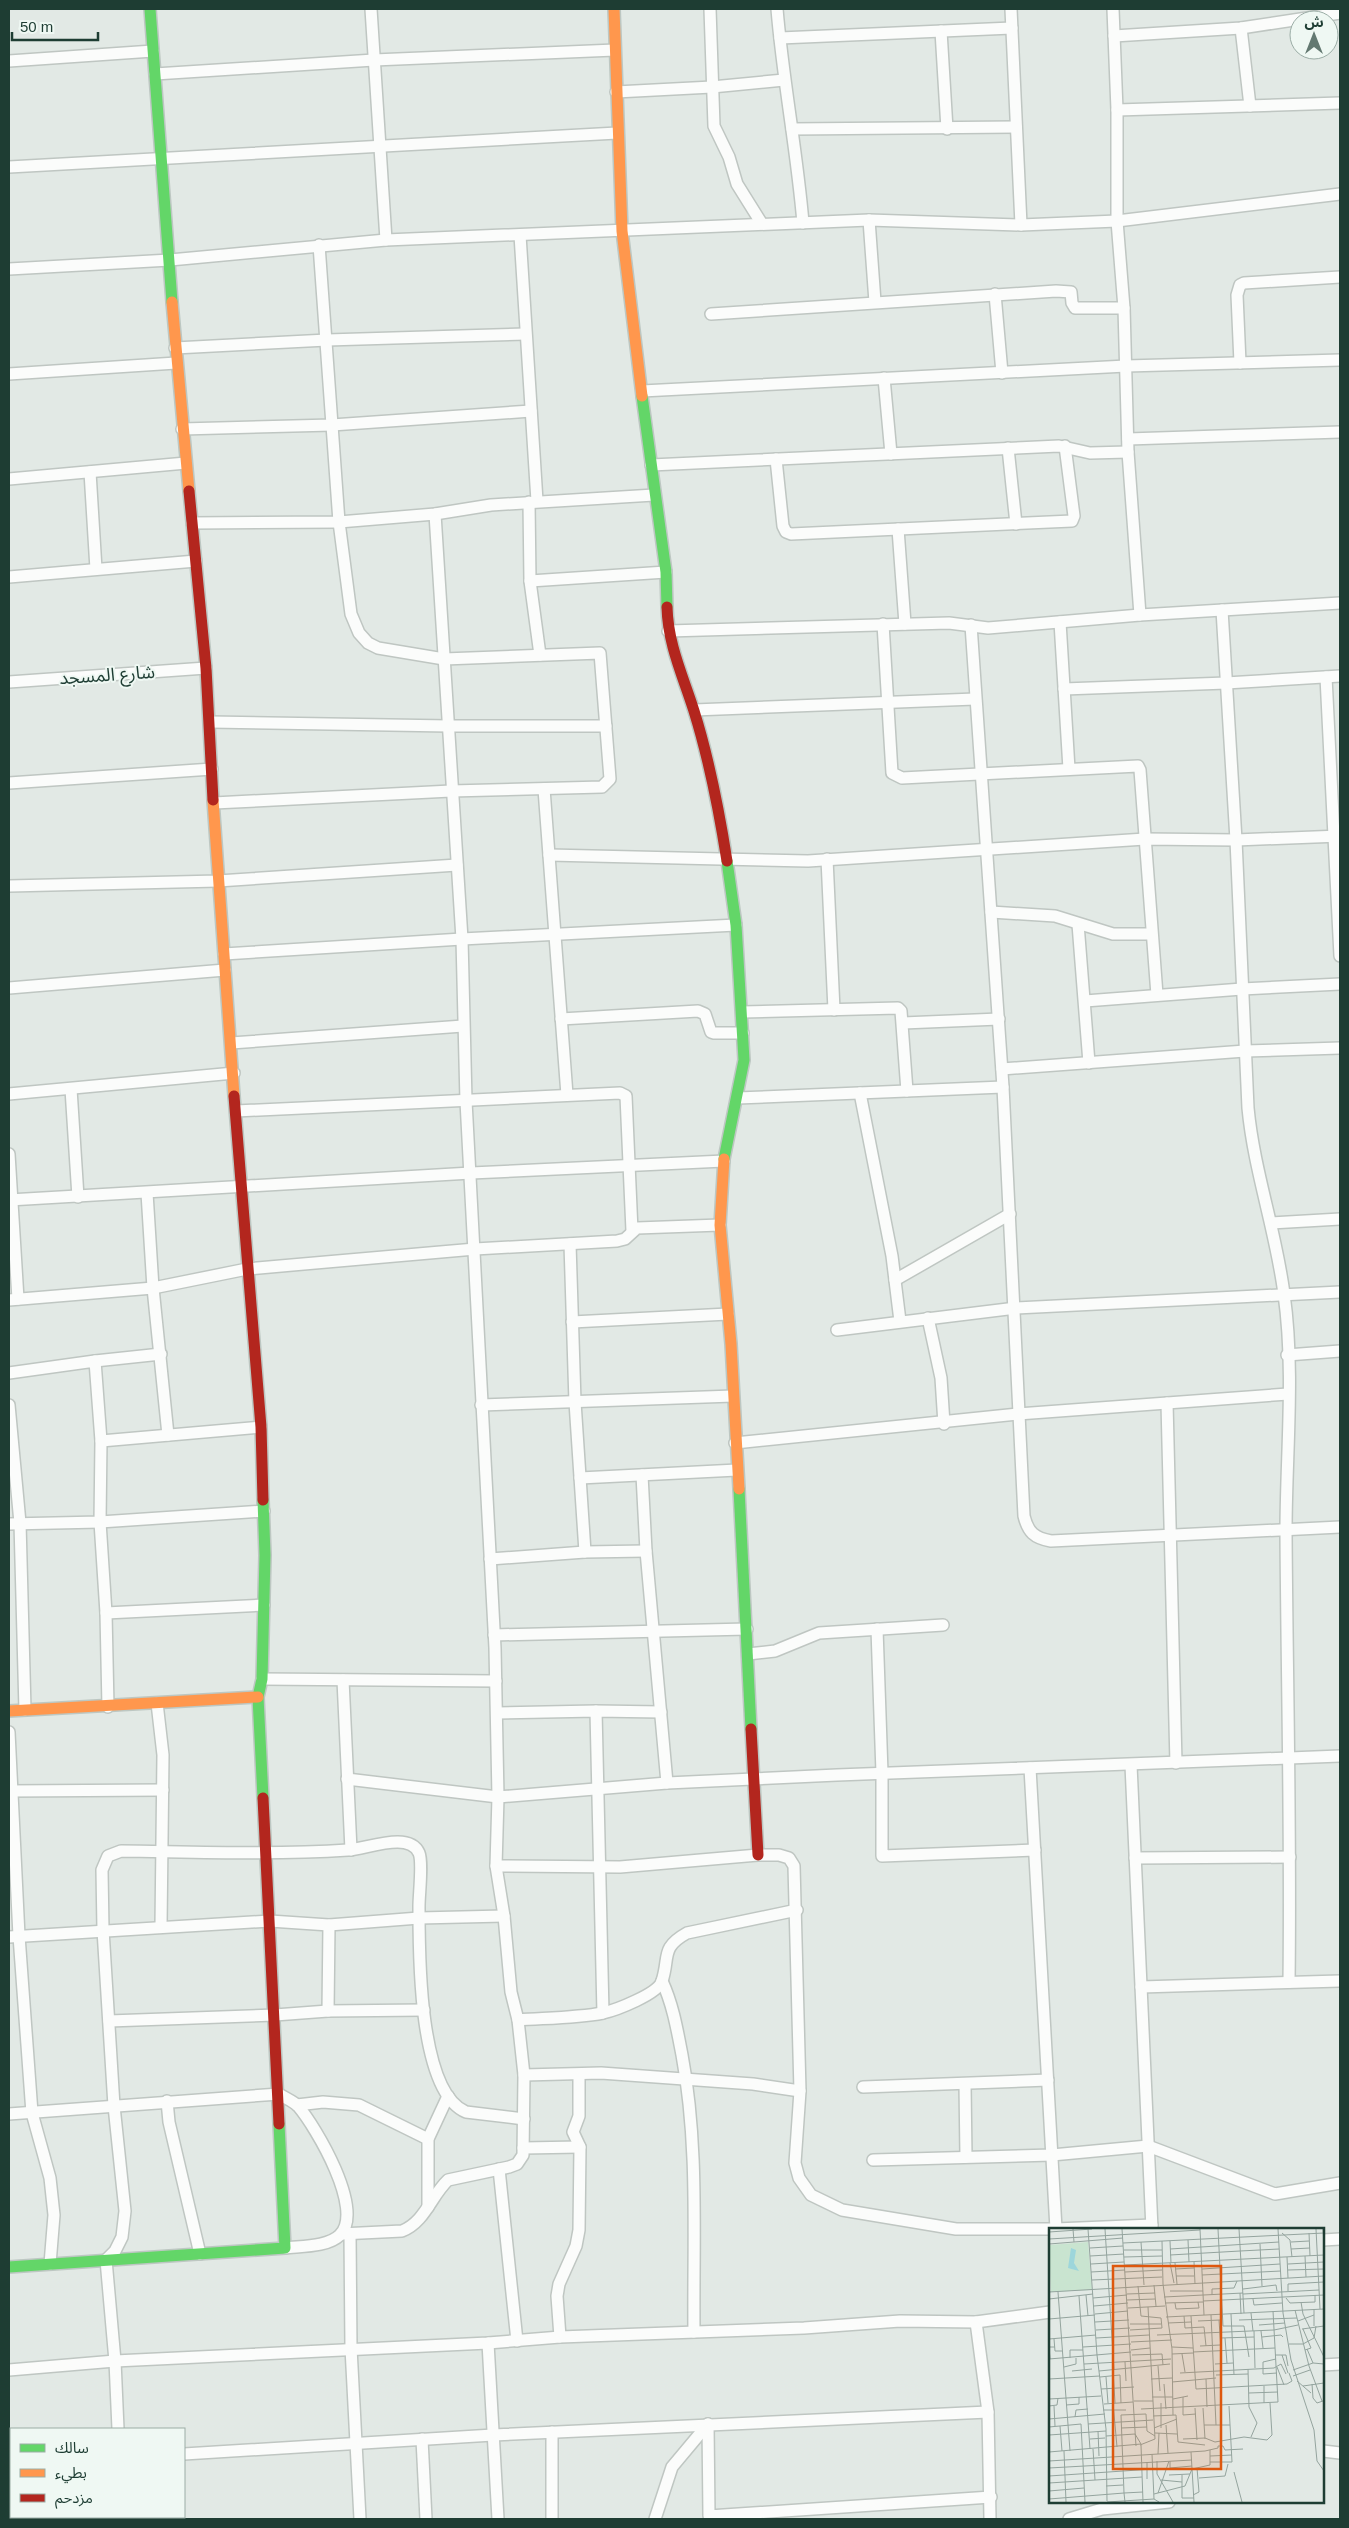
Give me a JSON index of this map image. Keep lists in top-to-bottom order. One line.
{"streets":{"street":["شارع المسجد"]},"legend":["سالك","بطيء","مزدحم"],"scale_bar":"50 m","north":"top"}
